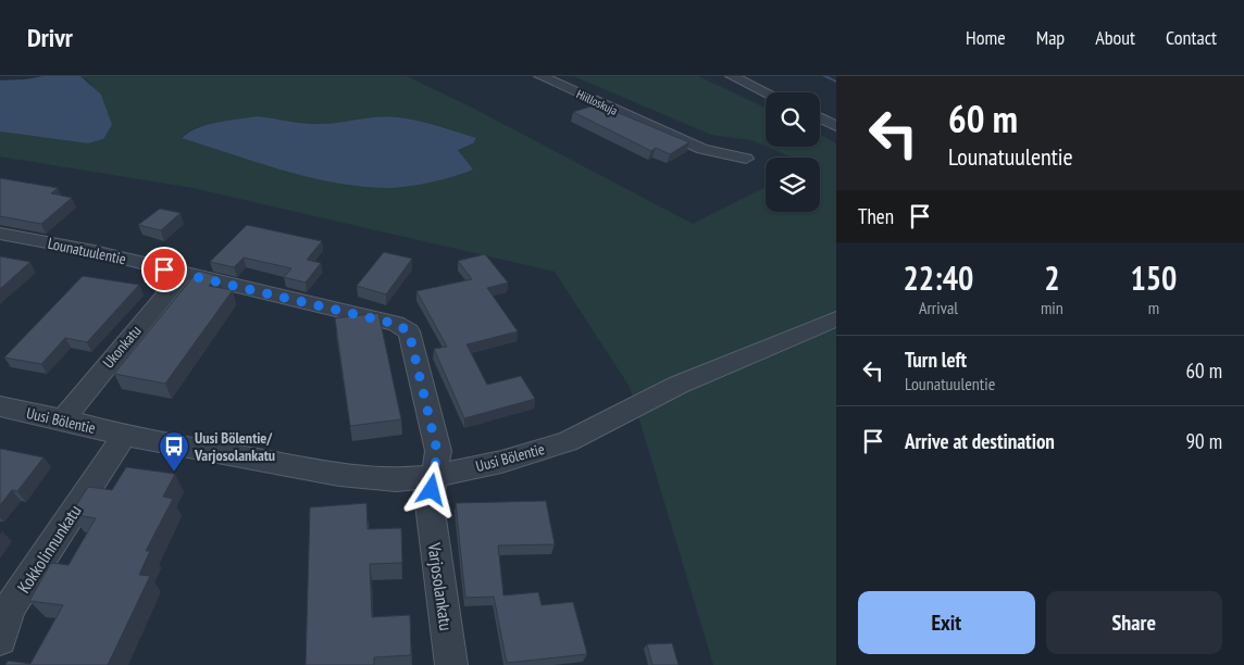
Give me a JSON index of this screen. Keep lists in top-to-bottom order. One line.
{"streets":{"street":["Hiilloskuja","Lounatuulentie","Ukonkatu","Uusi Bölentie","Kokkolinnunkatu","Varjosolankatu"]},"crossings":[["Lounatuulentie","Ukonkatu"],["Lounatuulentie","Uusi Bölentie"],["Lounatuulentie","Varjosolankatu"],["Ukonkatu","Uusi Bölentie"],["Uusi Bölentie","Kokkolinnunkatu"],["Uusi Bölentie","Varjosolankatu"]],"places":{"bus stop":["Uusi Bölentie/ Varjosolankatu"]},"page":{"header":"Drivr","nav":["Home","Map","About","Contact"],"turn":["60 m","Lounatuulentie"],"then":"Then","eta":["22:40","Arrival","2","min","150","m"],"list":[{"name":"Turn left","note":"Lounatuulentie","value":"60 m"},{"name":"Arrive at destination","value":"90 m"}],"buttons":["Exit","Share"]}}
